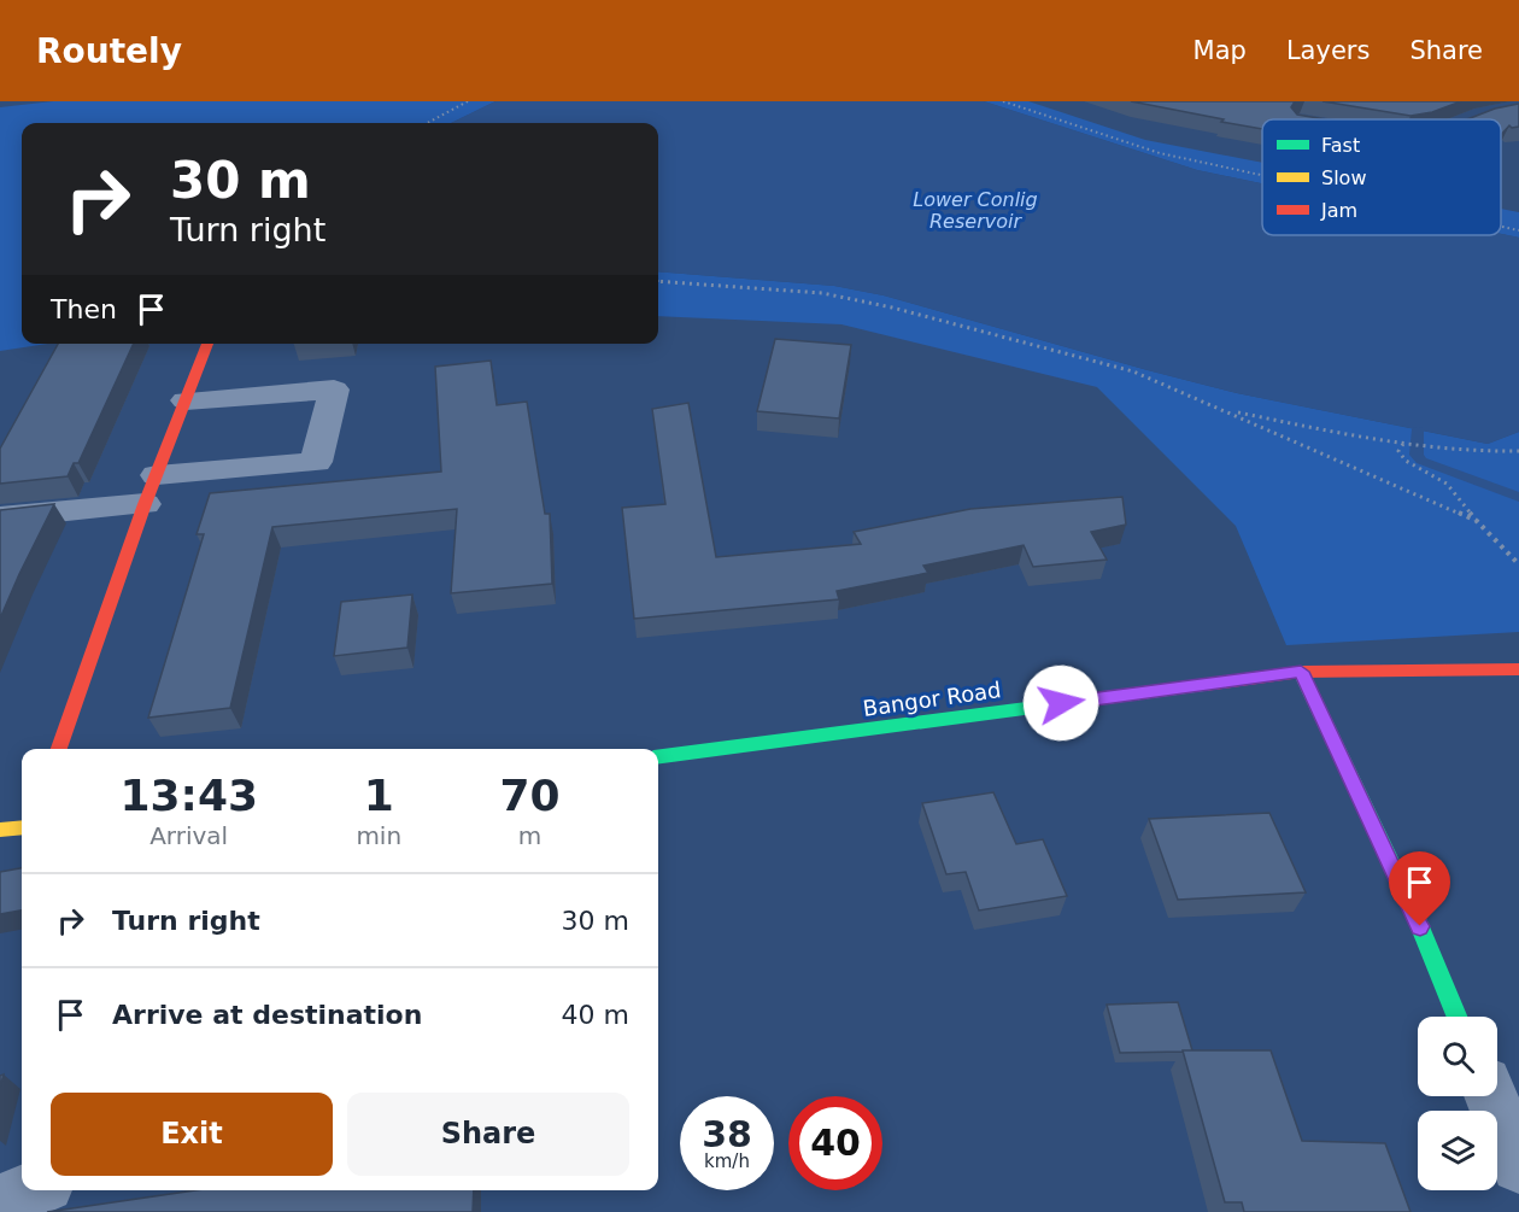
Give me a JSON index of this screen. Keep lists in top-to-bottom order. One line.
{"streets":{"street":["Bangor Road"]},"water":["Lower Conlig Reservoir"],"legend":["Fast","Slow","Jam"],"page":{"header":"Routely","nav":["Map","Layers","Share"],"turn":["30 m","Turn right"],"then":"Then","eta":["13:43","Arrival","1","min","70","m"],"list":[{"name":"Turn right","value":"30 m"},{"name":"Arrive at destination","value":"40 m"}],"buttons":["Exit","Share"],"speed":"38 km/h","limit":"40"}}
